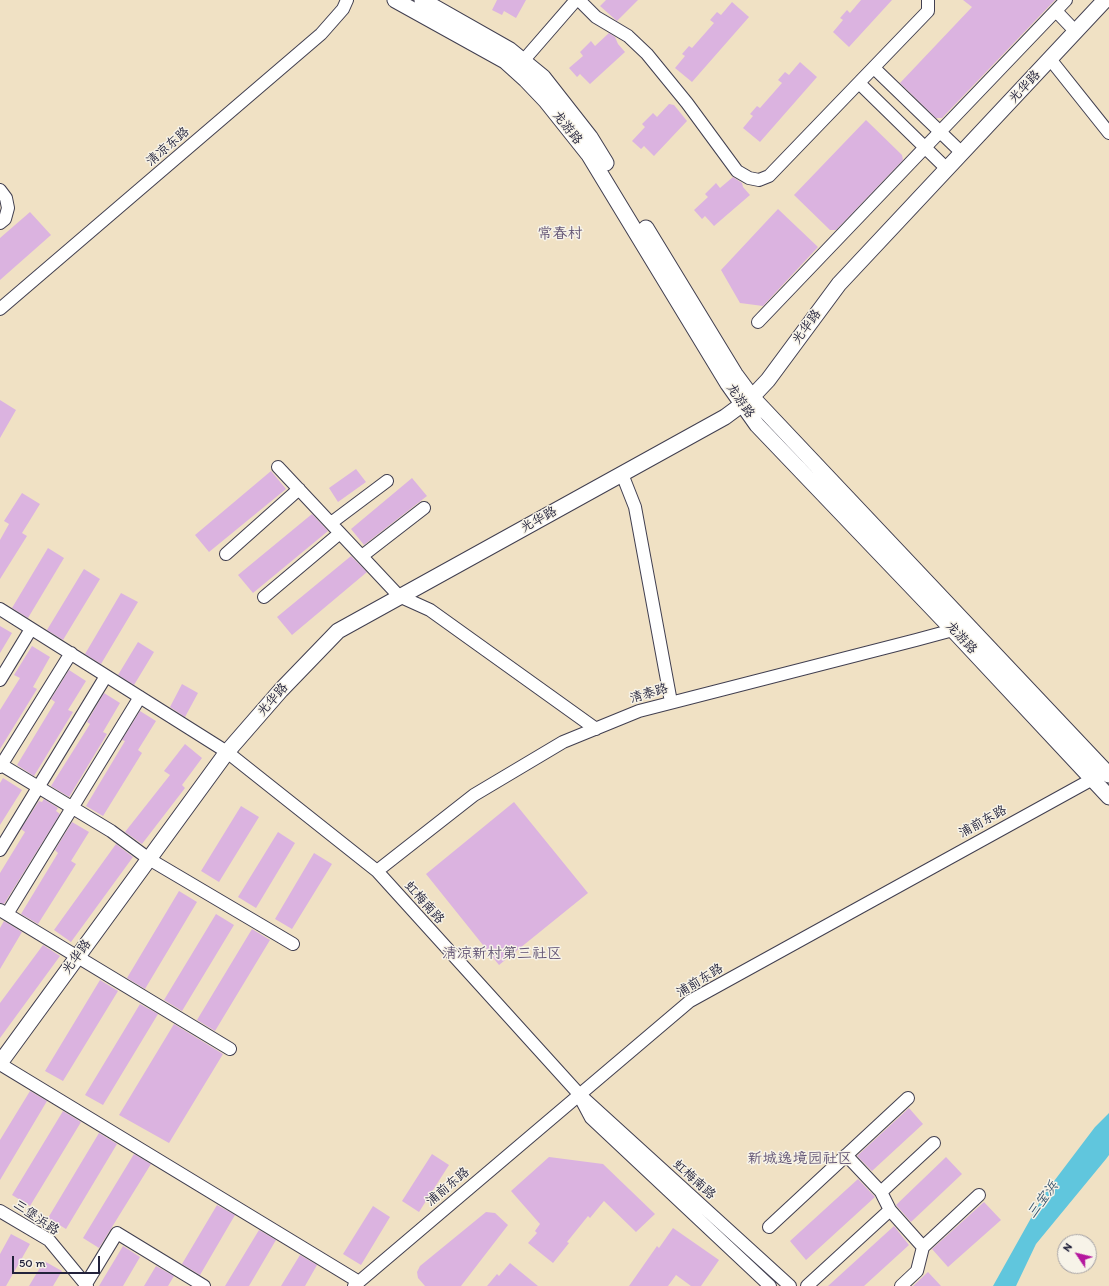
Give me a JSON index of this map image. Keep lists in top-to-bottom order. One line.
{"streets":{"main road":["光华路","龙游路"],"street":["清凉东路","清泰路","浦前东路","虹梅南路","三堡浜路"]},"crossings":[["光华路","龙游路"],["光华路","虹梅南路"],["龙游路","清泰路"],["龙游路","浦前东路"],["清泰路","虹梅南路"],["浦前东路","虹梅南路"]],"districts":["常春村","清凉新村第三社区","新城逸境园社区"],"water":["三宝浜"],"scale_bar":"50 m","north":"top left"}
